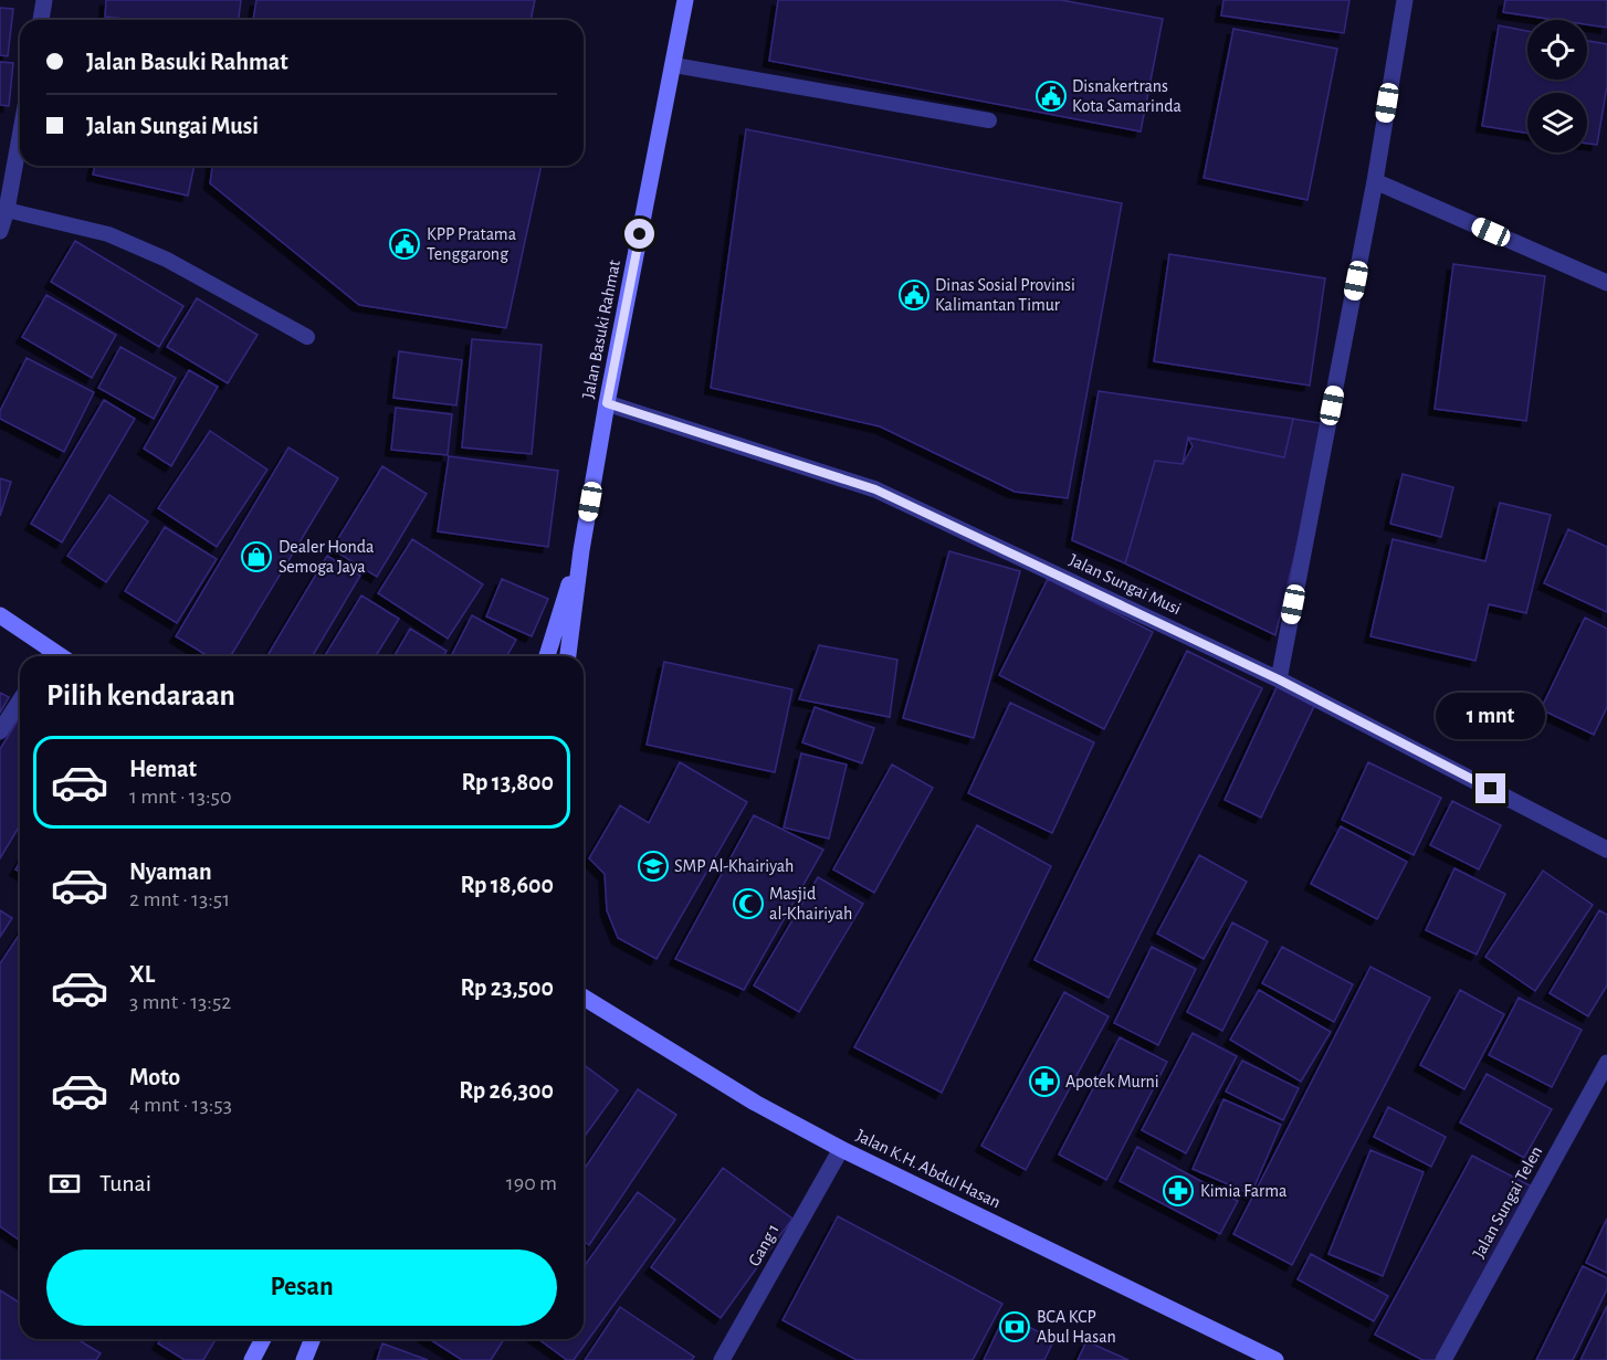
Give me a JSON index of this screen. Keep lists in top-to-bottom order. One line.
{"streets":{"street":["Jalan Basuki Rahmat","Jalan Sungai Musi","Jalan K.H. Abdul Hasan","Jalan Sungai Telen","Gang 1"]},"crossings":[["Jalan Basuki Rahmat","Jalan Sungai Musi"],["Jalan K.H. Abdul Hasan","Gang 1"]],"places":{"public building":["Disnakertrans Kota Samarinda","KPP Pratama Tenggarong","Dinas Sosial Provinsi Kalimantan Timur"],"shop":["Dealer Honda Semoga Jaya"],"school or university":["SMP Al-Khairiyah"],"mosque":["Masjid al-Khairiyah"],"pharmacy":["Apotek Murni","Kimia Farma"],"bank":["BCA KCP Abul Hasan"]},"page":{"banner":["Jalan Basuki Rahmat","Jalan Sungai Musi"],"heading":"Pilih kendaraan","bubble":"1 mnt","list":[{"name":"Hemat","note":"1 mnt · 13:50","value":"Rp 13,800"},{"name":"Nyaman","note":"2 mnt · 13:51","value":"Rp 18,600"},{"name":"XL","note":"3 mnt · 13:52","value":"Rp 23,500"},{"name":"Moto","note":"4 mnt · 13:53","value":"Rp 26,300"}],"pay":["Tunai","190 m"],"buttons":"Pesan"}}
